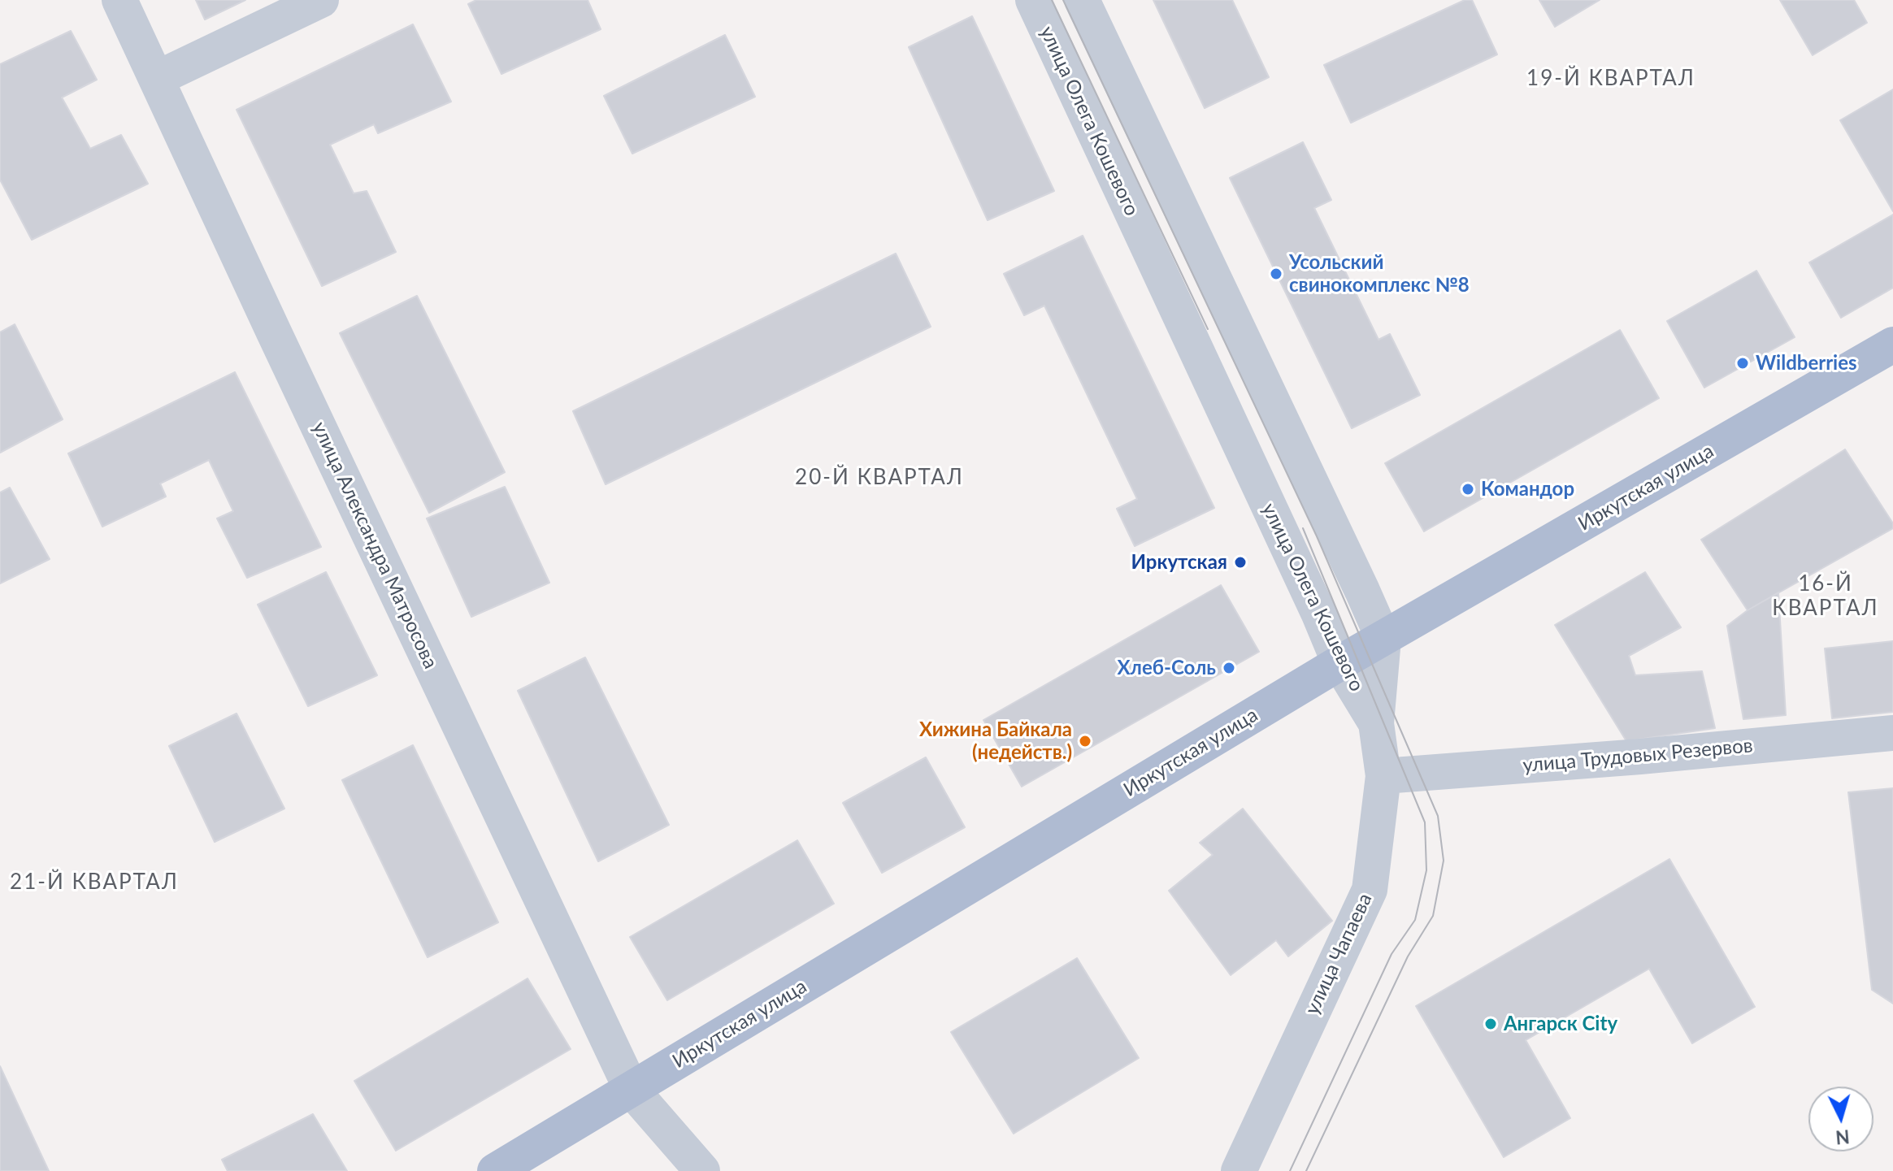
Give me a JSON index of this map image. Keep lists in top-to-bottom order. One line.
{"streets":{"main road":["Иркутская улица"],"street":["улица Олега Кошевого","улица Александра Матросова","улица Трудовых Резервов","улица Чапаева"]},"crossings":[["улица Олега Кошевого","Иркутская улица"],["улица Олега Кошевого","улица Чапаева"],["Иркутская улица","улица Александра Матросова"],["улица Трудовых Резервов","улица Чапаева"]],"districts":["19-Й КВАРТАЛ","20-Й КВАРТАЛ","16-Й КВАРТАЛ","21-Й КВАРТАЛ"],"places":["Усольский свинокомплекс №8","Wildberries","Командор","Иркутская","Хлеб-Соль","Хижина Байкала (недейств.)","Ангарск City"],"north":"bottom"}
